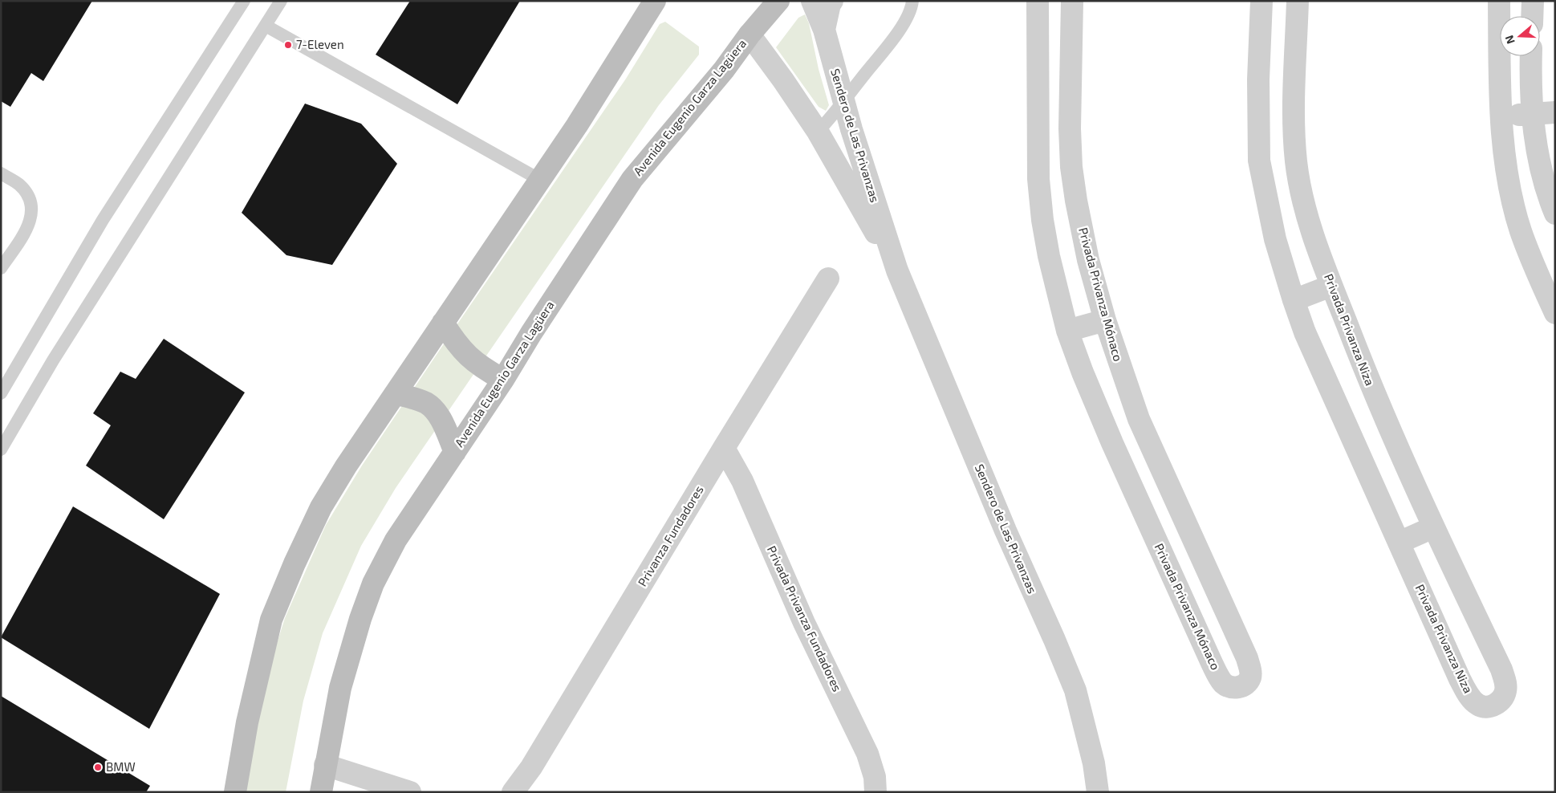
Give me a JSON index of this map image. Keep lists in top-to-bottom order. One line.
{"streets":{"main road":["Avenida Eugenio Garza Lagüera"],"street":["Sendero de Las Privanzas","Privada Privanza Mónaco","Privada Privanza Niza","Privanza Fundadores","Privada Privanza Fundadores"]},"crossings":[["Avenida Eugenio Garza Lagüera","Sendero de Las Privanzas"],["Privanza Fundadores","Privada Privanza Fundadores"]],"places":["7-Eleven","BMW"],"north":"left"}
